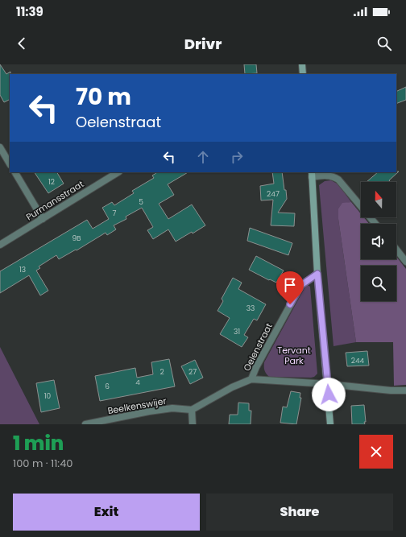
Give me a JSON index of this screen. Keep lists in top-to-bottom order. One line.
{"streets":{"street":["Purmansstraat","Oelenstraat","Beelkenswijer"]},"crossings":[["Oelenstraat","Beelkenswijer"]],"parks":["Tervant Park"],"house_numbers":["12","247","5","7","9B","13","33","31","244","2","27","4","6","10"],"north":"top","page":{"status":"11:39","header":"Drivr","turn":["70 m","Oelenstraat"],"heading":["1 min","100 m · 11:40"],"buttons":["Exit","Share"]}}
